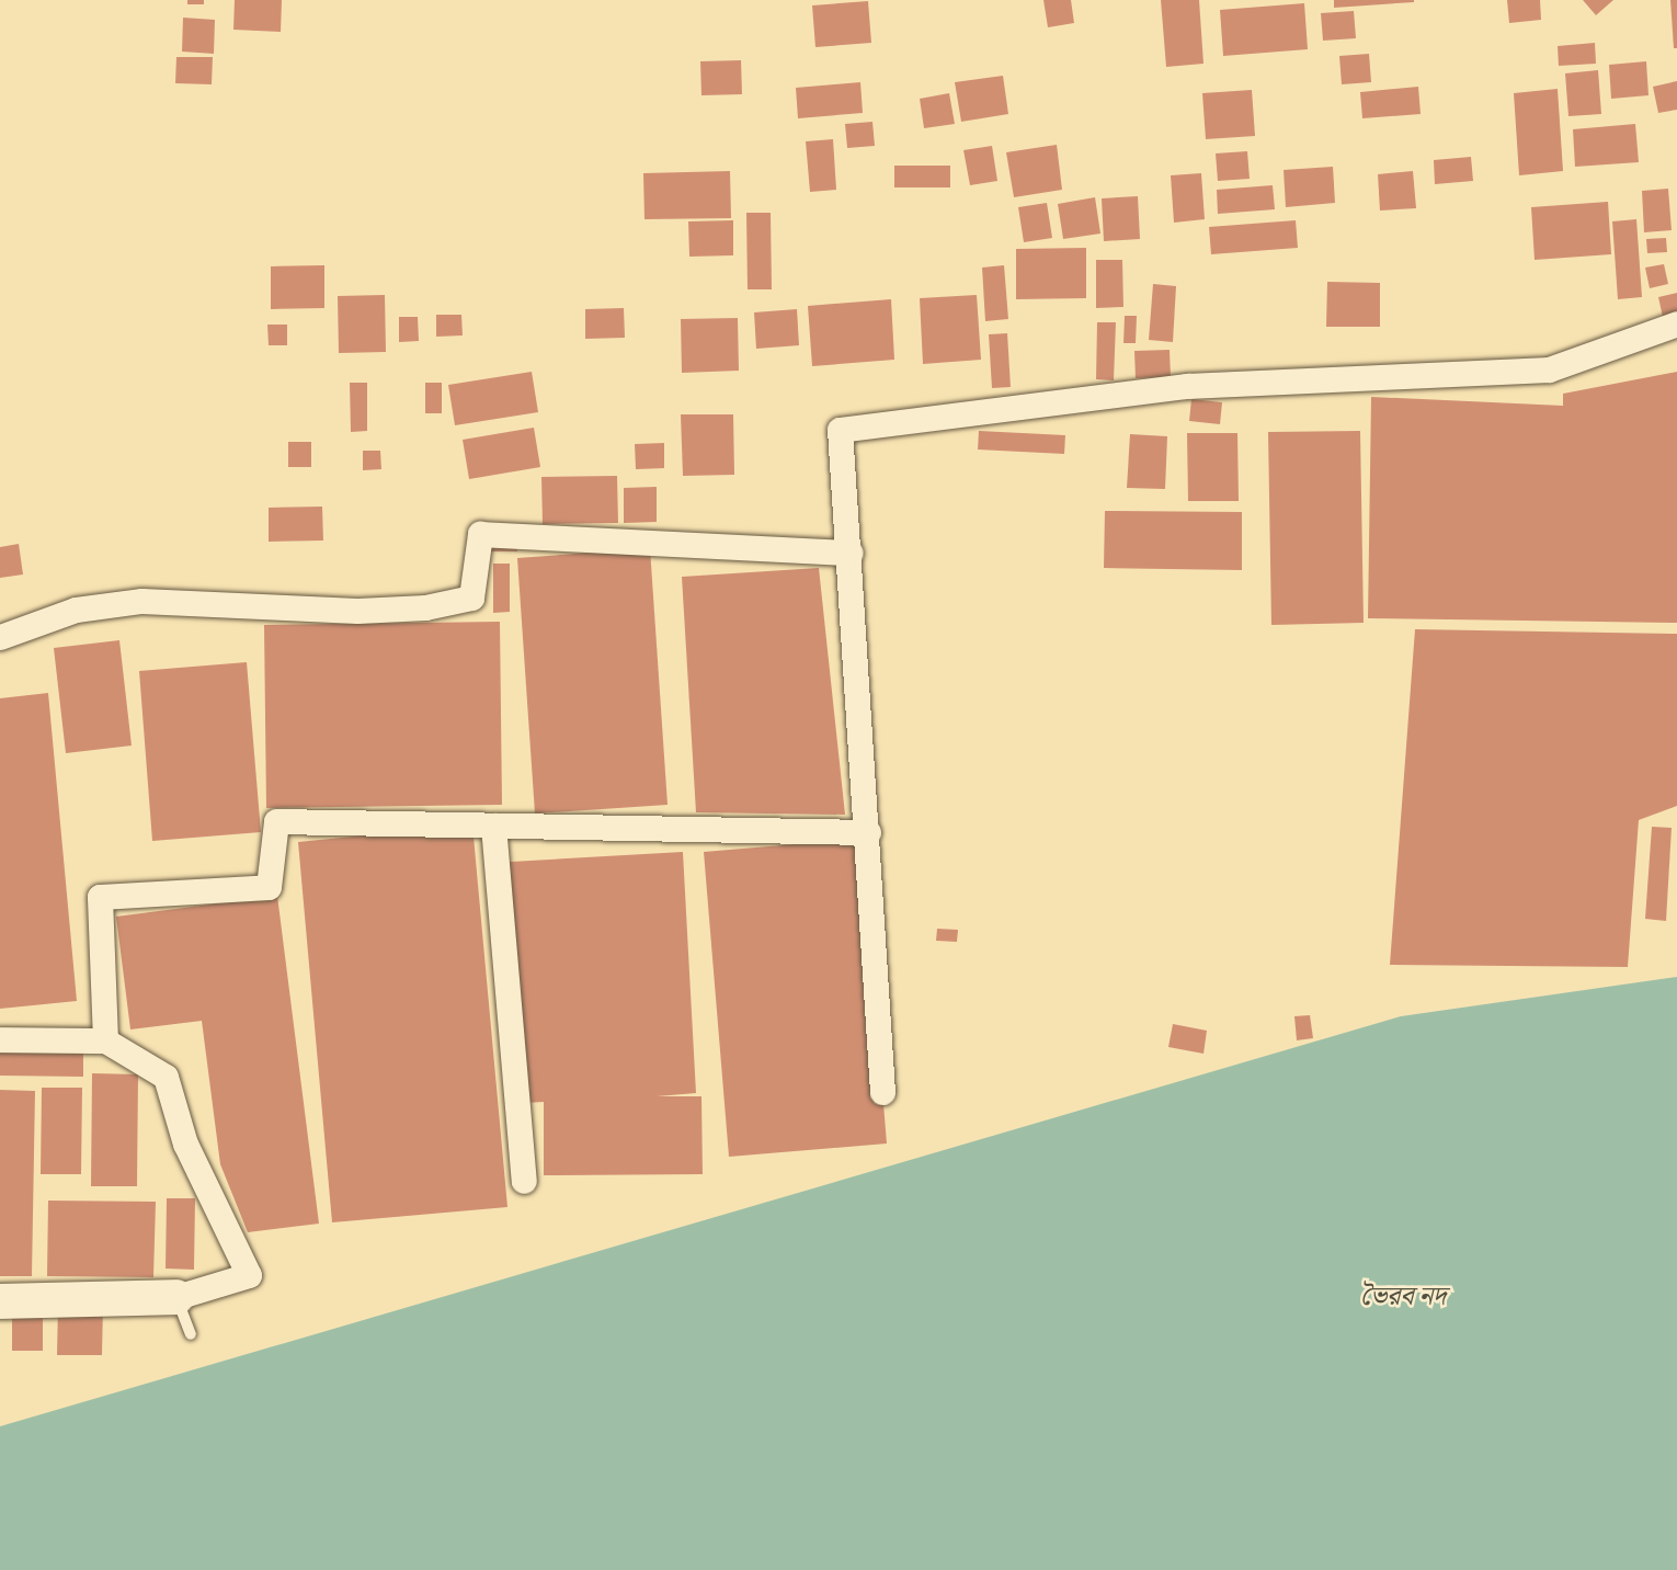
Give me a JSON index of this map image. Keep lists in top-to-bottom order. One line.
{"water":["ভৈরব নদ"]}
